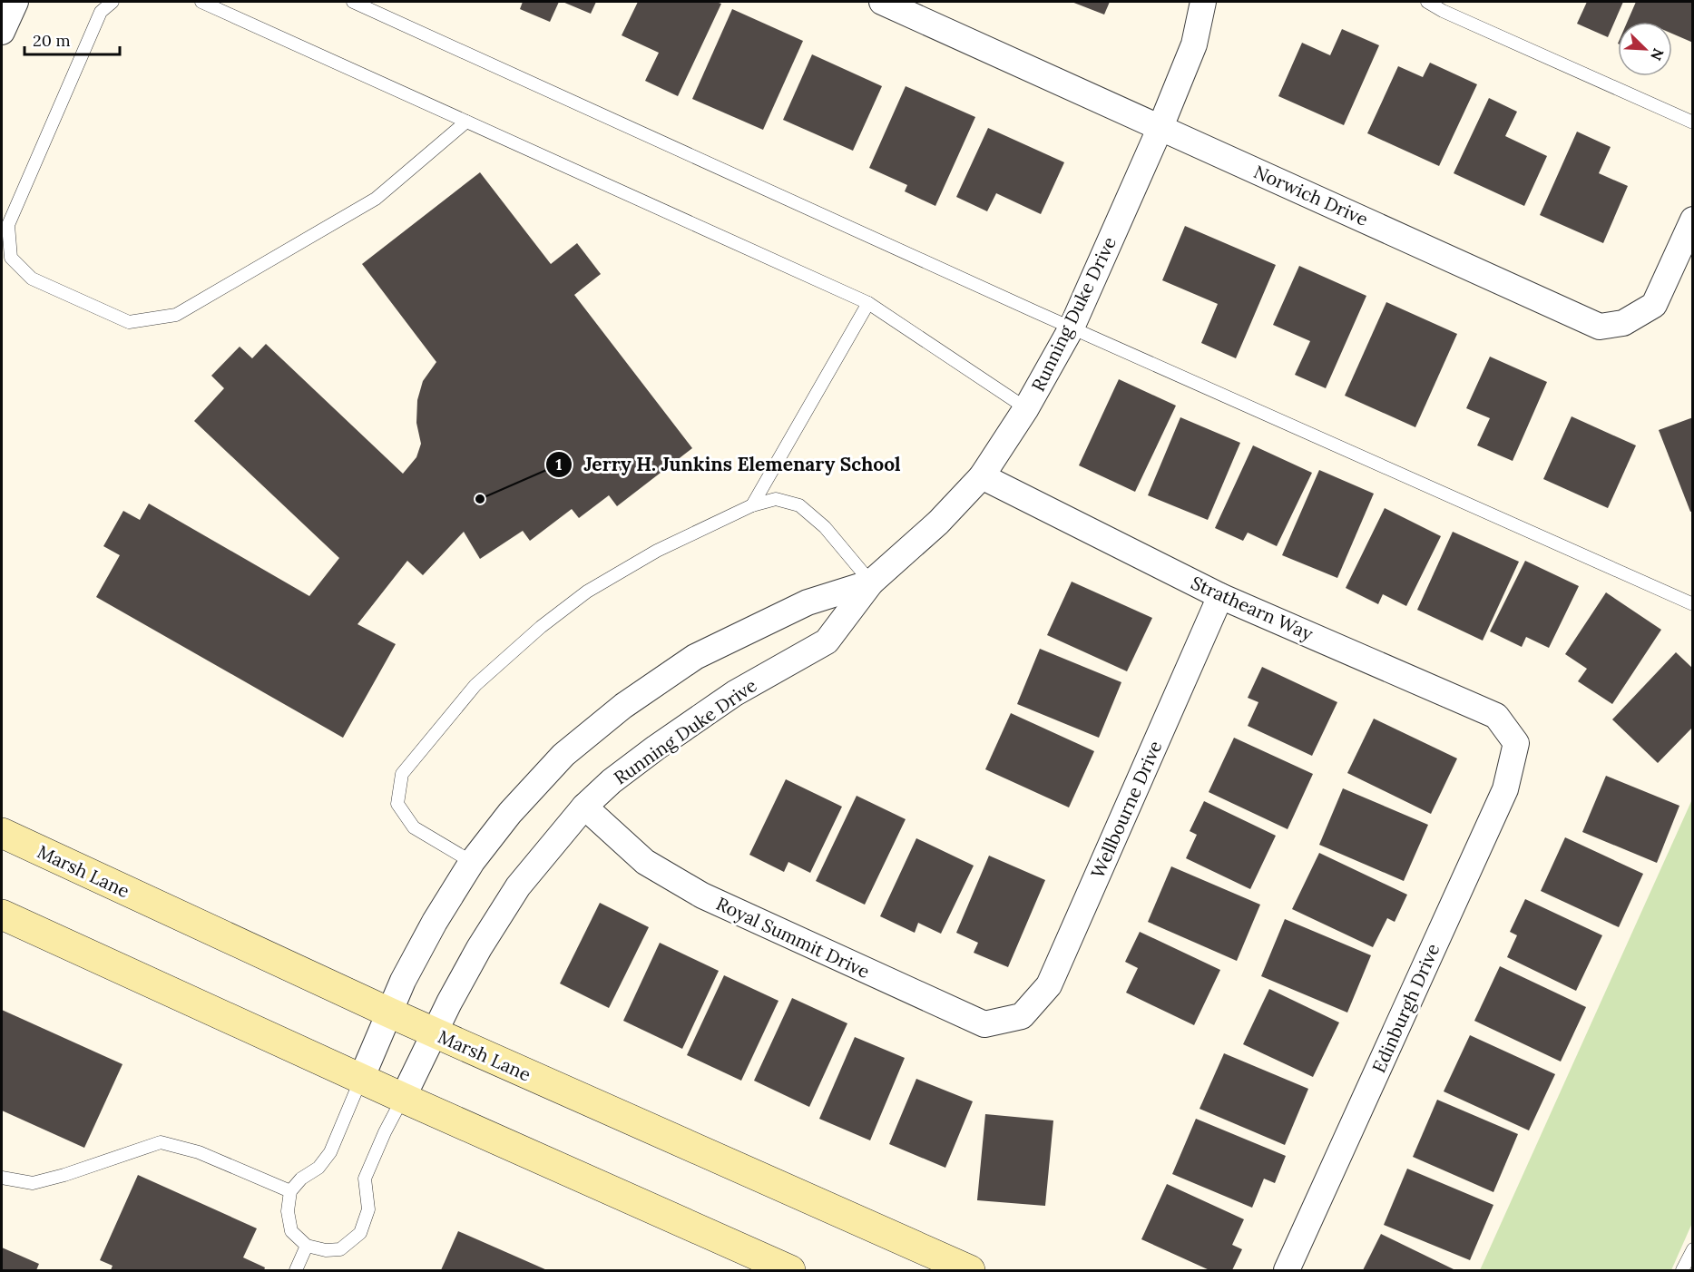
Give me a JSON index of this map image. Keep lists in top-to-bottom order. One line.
{"streets":{"main road":["Marsh Lane"],"street":["Norwich Drive","Running Duke Drive","Strathearn Way","Wellbourne Drive","Royal Summit Drive","Edinburgh Drive"]},"crossings":[["Norwich Drive","Running Duke Drive"],["Running Duke Drive","Strathearn Way"],["Running Duke Drive","Marsh Lane"],["Running Duke Drive","Royal Summit Drive"],["Strathearn Way","Wellbourne Drive"],["Strathearn Way","Edinburgh Drive"],["Wellbourne Drive","Royal Summit Drive"]],"places":["Jerry H. Junkins Elemenary School"],"scale_bar":"20 m","north":"bottom right"}
